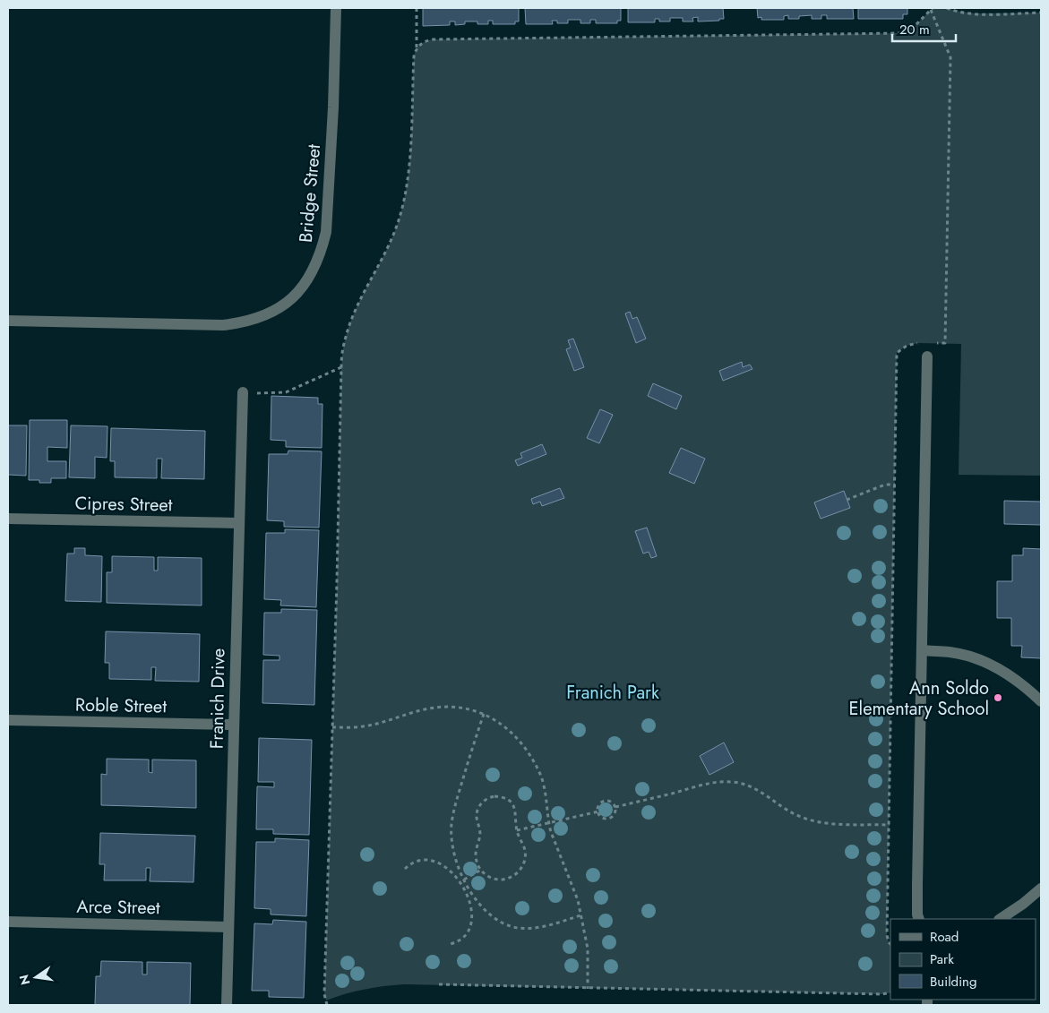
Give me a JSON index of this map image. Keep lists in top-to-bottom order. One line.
{"streets":{"street":["Bridge Street","Cipres Street","Franich Drive","Roble Street","Arce Street"]},"crossings":[["Cipres Street","Franich Drive"],["Franich Drive","Roble Street"],["Franich Drive","Arce Street"]],"parks":["Franich Park"],"places":["Ann Soldo Elementary School"],"legend":["Road","Park","Building"],"scale_bar":"20 m","north":"left"}
